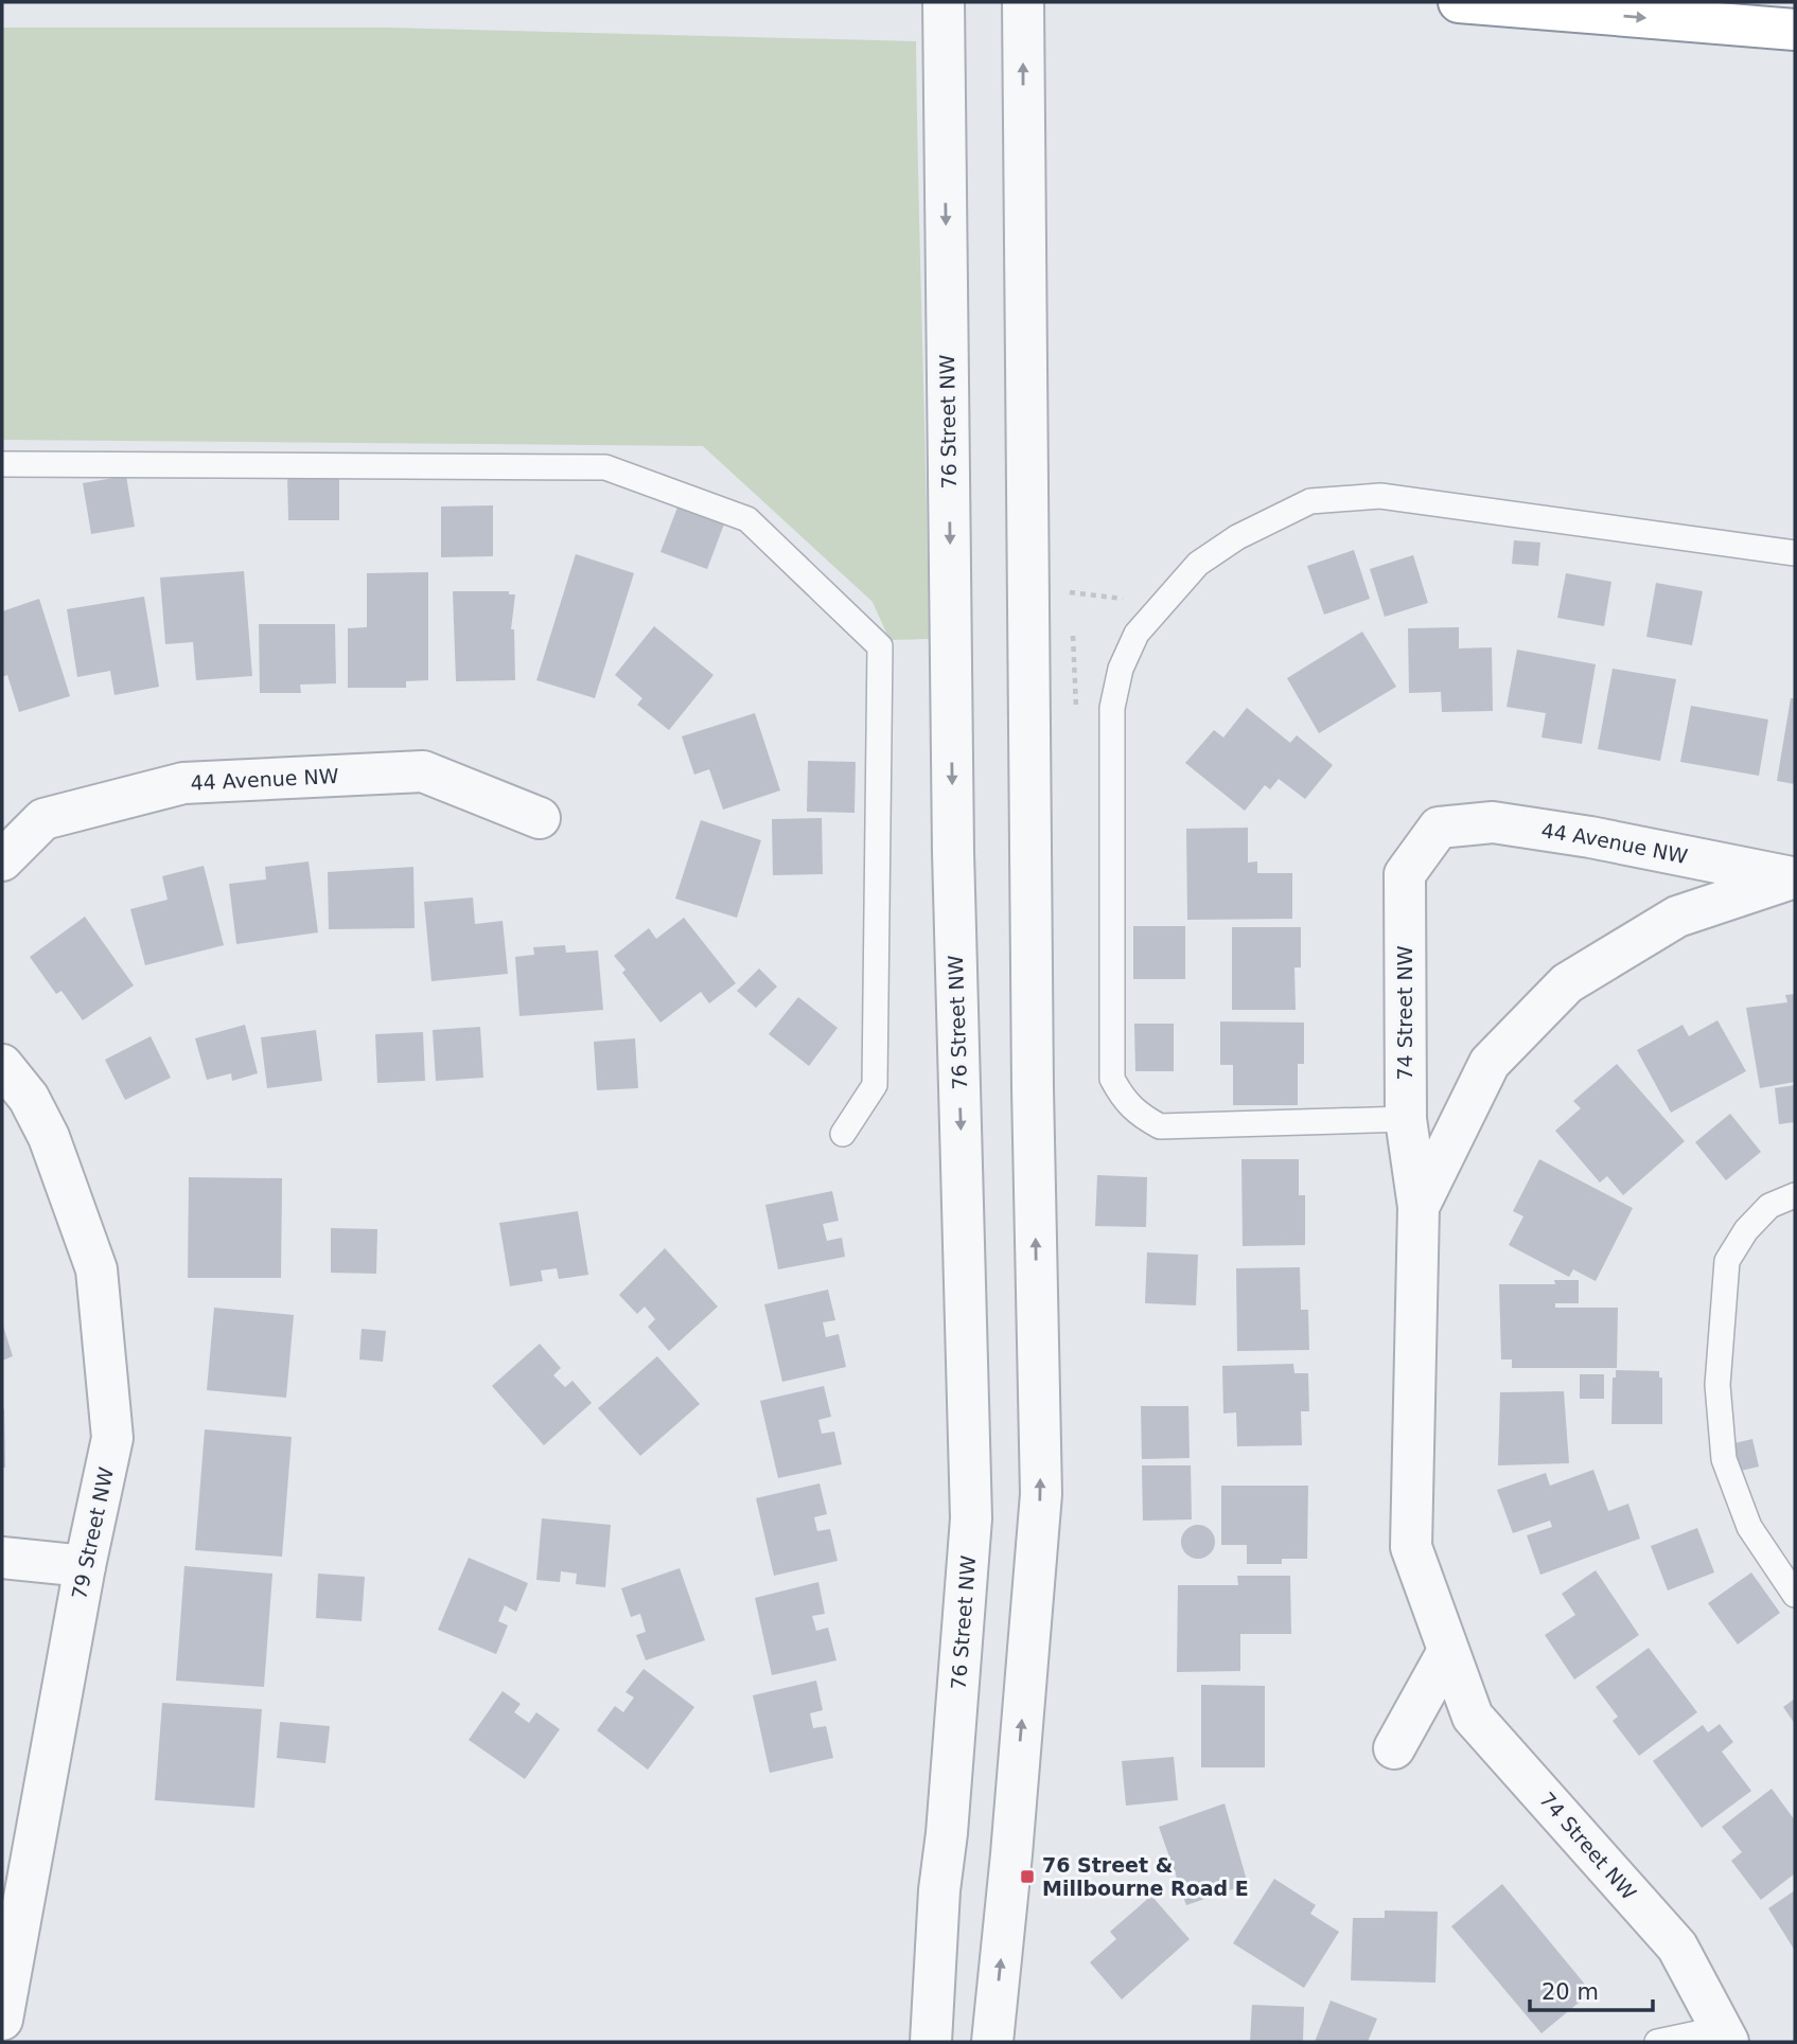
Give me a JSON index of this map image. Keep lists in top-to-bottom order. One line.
{"streets":{"street":["76 Street NW","44 Avenue NW","74 Street NW","79 Street NW"]},"crossings":[["44 Avenue NW","74 Street NW"]],"places":{"transit":["76 Street & Millbourne Road E"]},"scale_bar":"20 m"}
